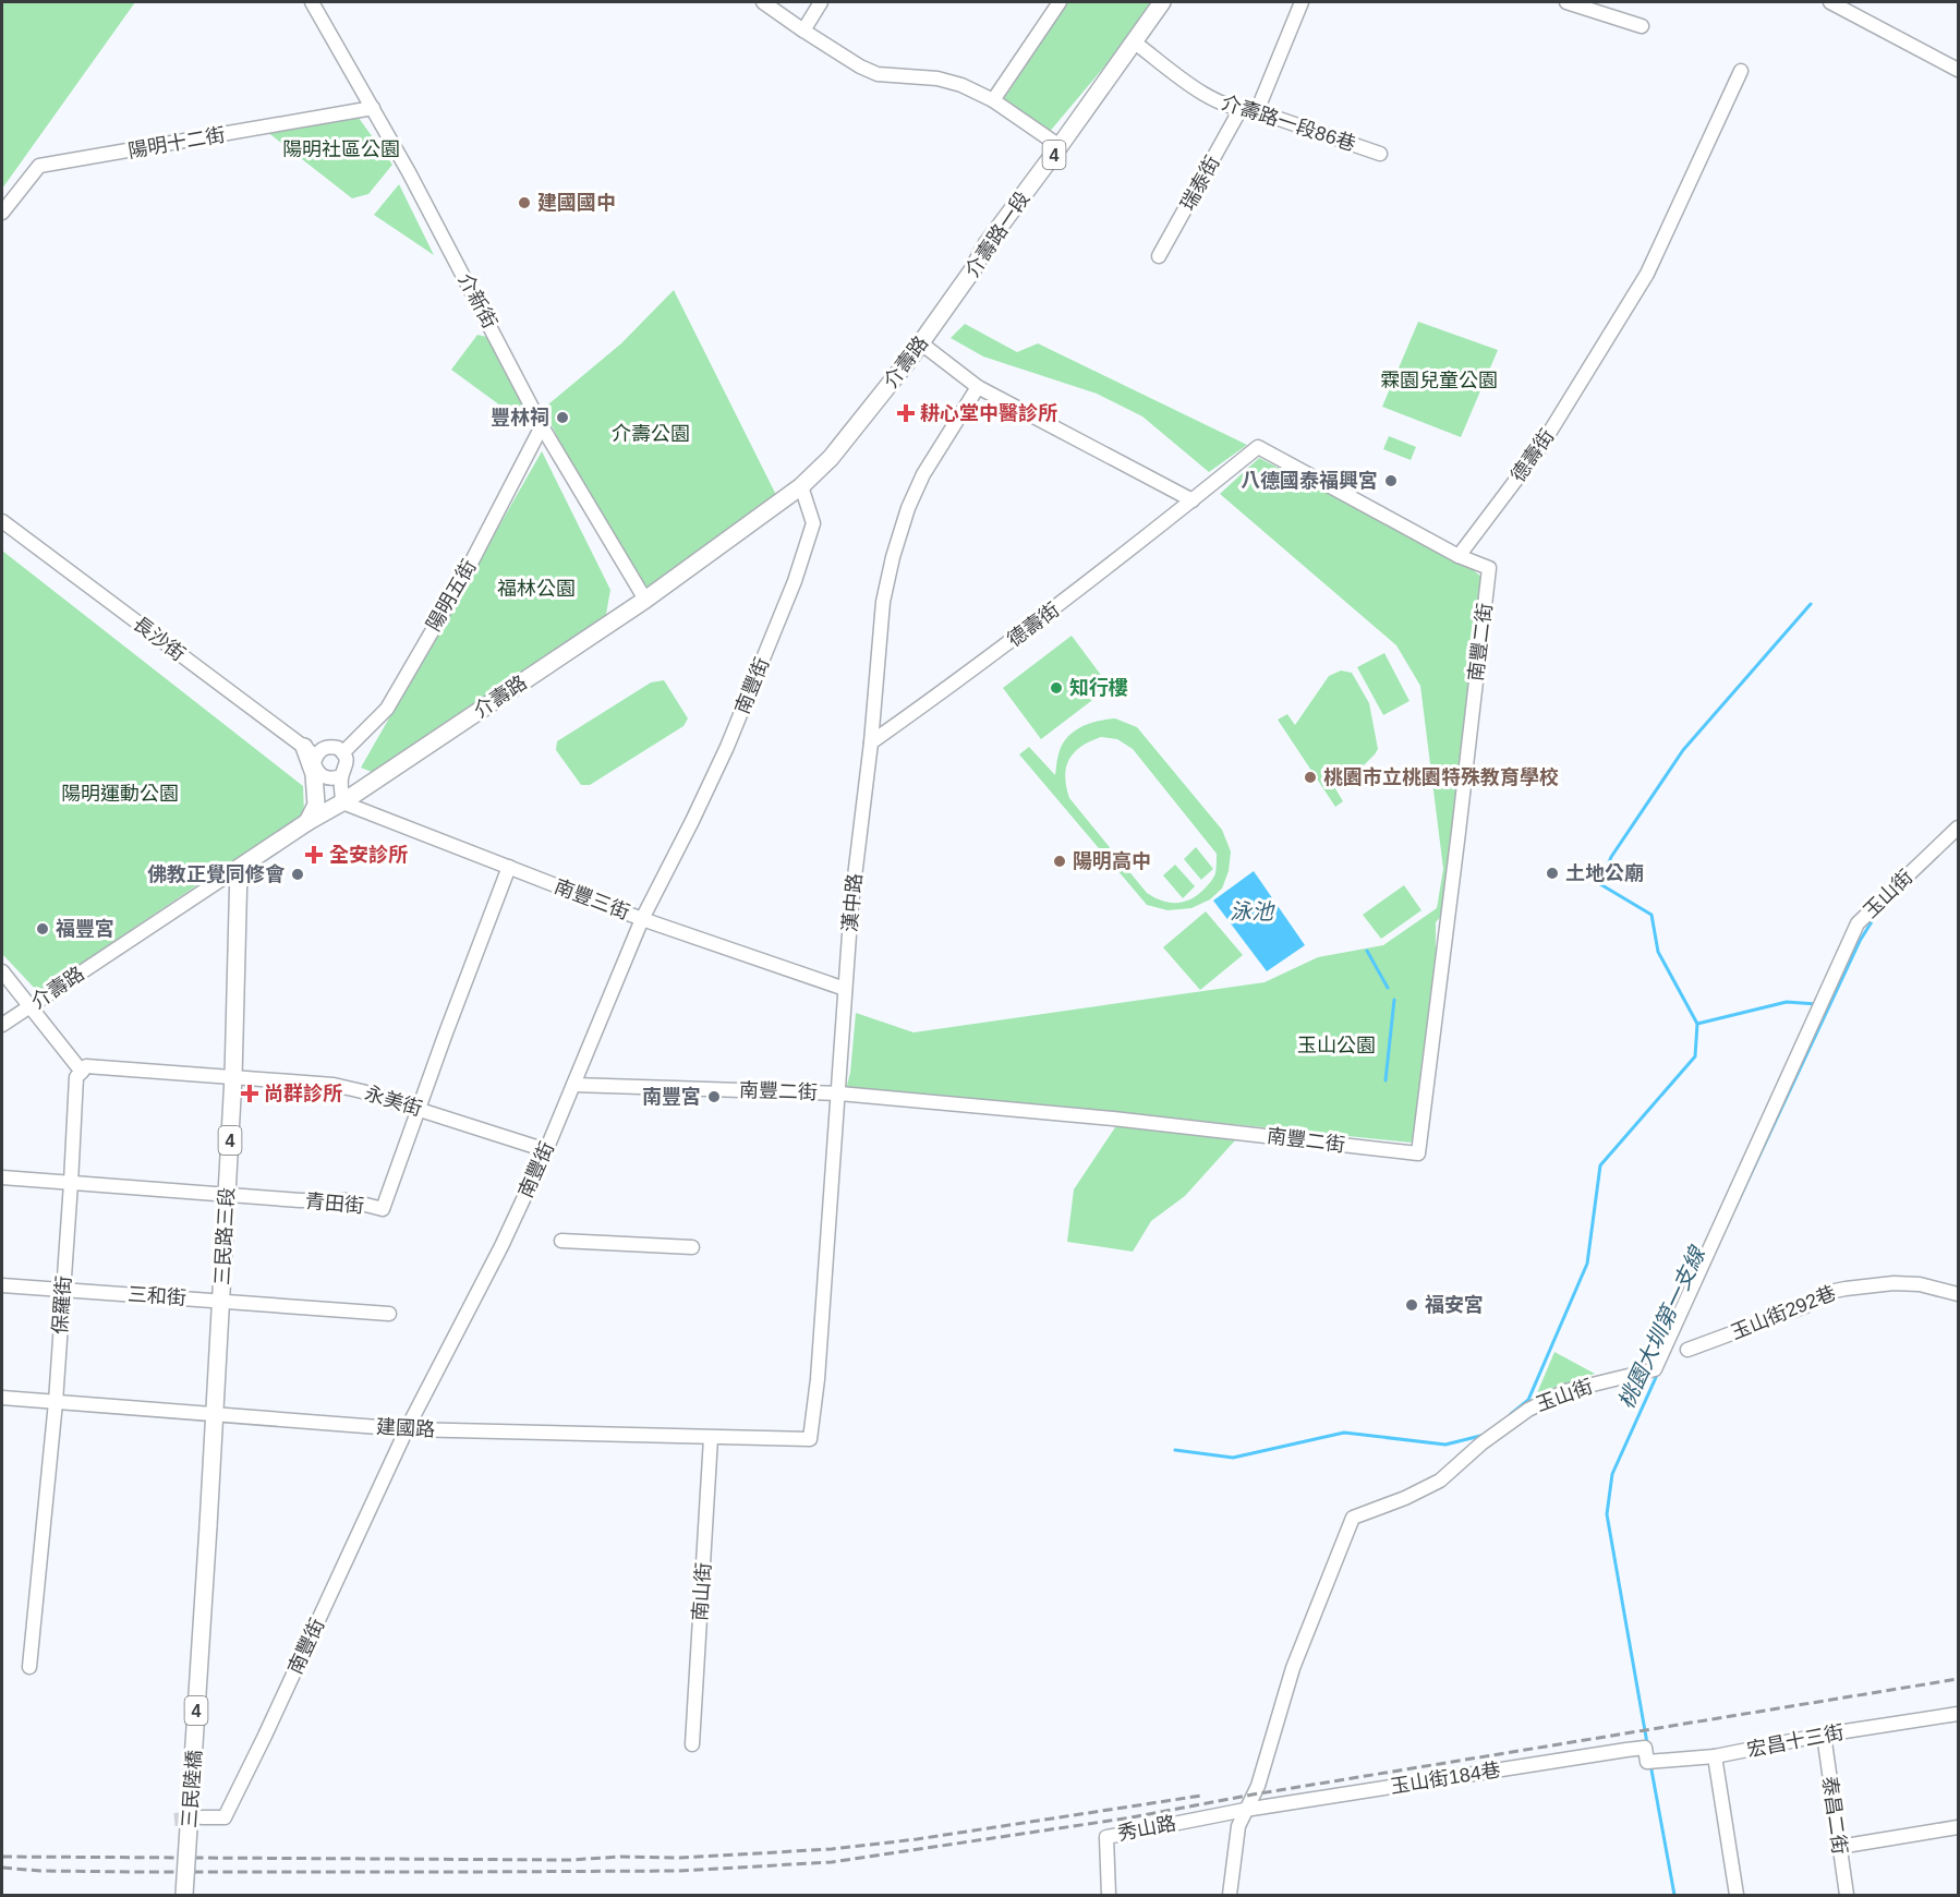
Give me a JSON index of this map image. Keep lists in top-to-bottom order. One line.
{"streets":{"main road":["4","介壽路一段","介壽路","三民路三段","三民陸橋"],"street":["介壽路一段86巷","陽明十二街","瑞泰街","介新街","德壽街","陽明五街","長沙街","南豐二街","南豐街","玉山街","南豐三街","漢中路","永美街","青田街","三和街","保羅街","玉山街292巷","建國路","南山街","宏昌十三街","玉山街184巷","泰昌二街","秀山路"]},"crossings":[["介壽路一段86巷","瑞泰街"],["介壽路一段86巷","介壽路一段"],["陽明十二街","介新街"],["介壽路一段","介壽路"],["介新街","介壽路"],["介新街","陽明五街"],["介壽路","南豐街"],["介壽路","南豐三街"],["介壽路","三民路三段"],["德壽街","南豐二街"],["德壽街","漢中路"],["陽明五街","長沙街"],["南豐二街","南豐街"],["南豐二街","漢中路"],["南豐街","南豐三街"],["南豐街","永美街"],["南豐街","建國路"],["玉山街","玉山街184巷"],["玉山街","秀山路"],["南豐三街","漢中路"],["南豐三街","青田街"],["漢中路","建國路"],["永美街","青田街"],["永美街","三民路三段"],["永美街","保羅街"],["青田街","三民路三段"],["青田街","保羅街"],["三民路三段","三和街"],["三民路三段","建國路"],["三民路三段","三民陸橋"],["三和街","保羅街"],["保羅街","建國路"],["建國路","南山街"],["宏昌十三街","玉山街184巷"],["宏昌十三街","泰昌二街"],["玉山街184巷","秀山路"]],"water":["泳池","桃園大圳第一支線"],"parks":["陽明社區公園","霖園兒童公園","介壽公園","福林公園","陽明運動公園","玉山公園"],"places":{"other":["建國國中","豐林祠","八德國泰福興宮","知行樓","桃園市立桃園特殊教育學校","陽明高中","土地公廟","佛教正覺同修會","福豐宮","南豐宮","福安宮"],"health":["耕心堂中醫診所","全安診所","尚群診所"]}}
